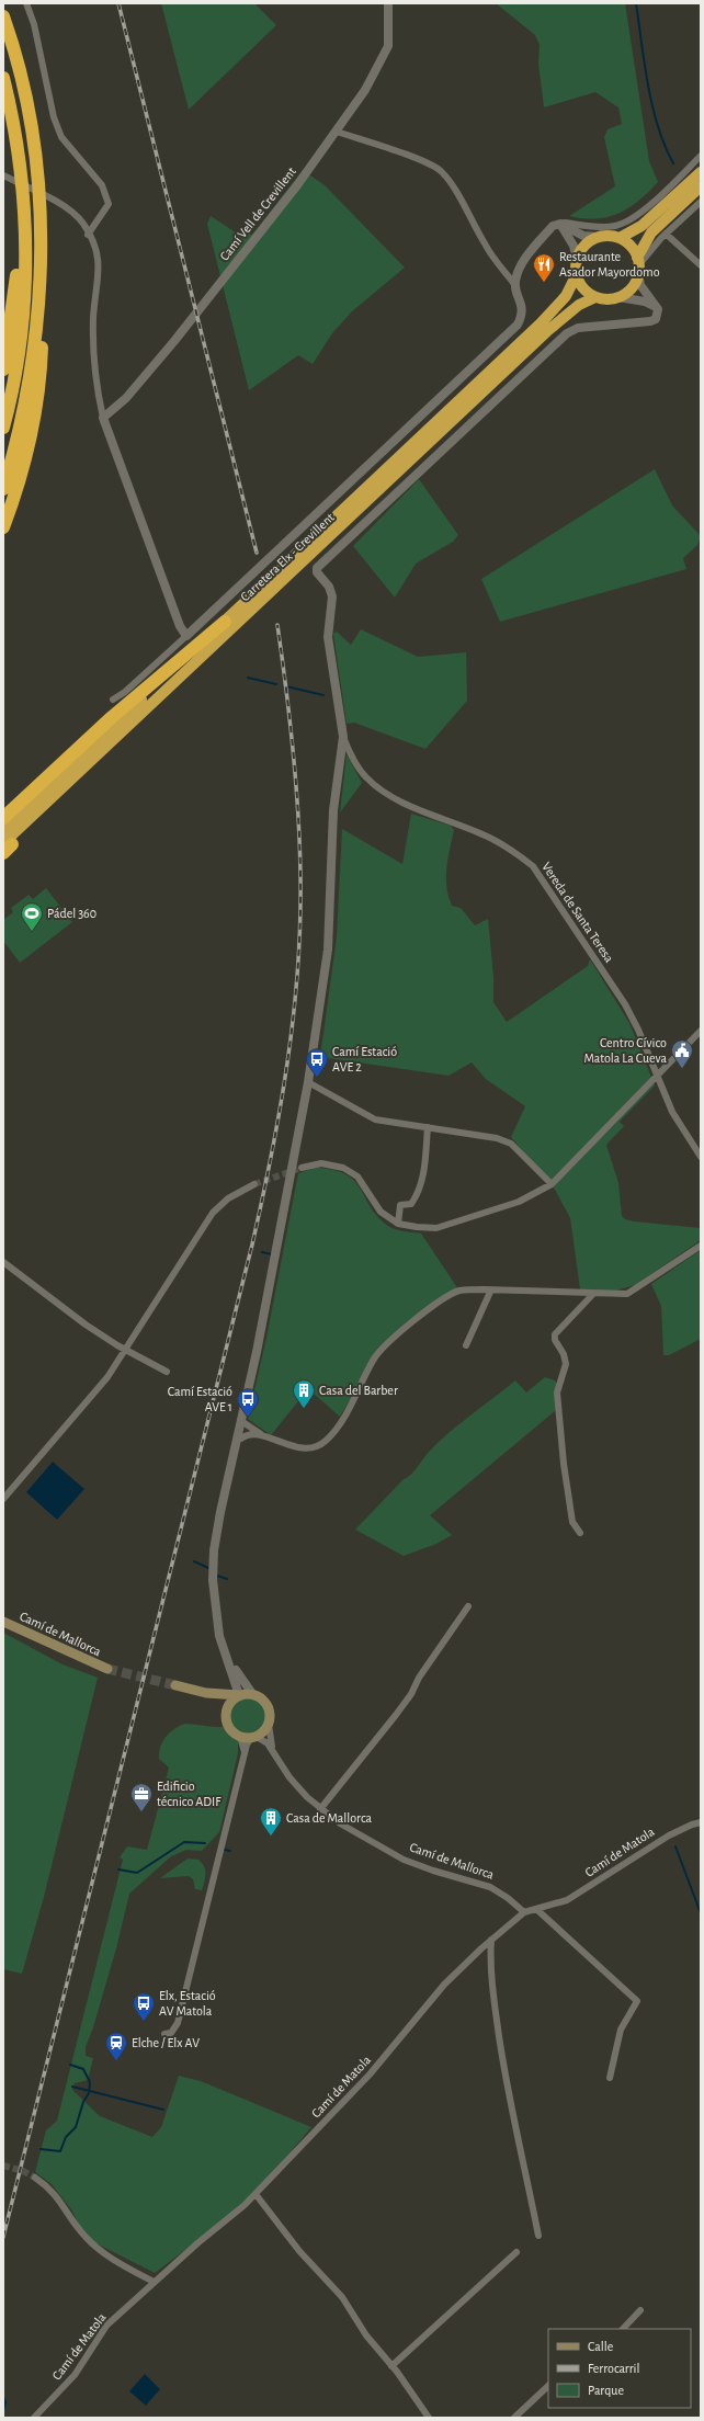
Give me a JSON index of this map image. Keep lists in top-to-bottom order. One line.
{"streets":{"highway":["Carretera Elx - Crevillent"],"main road":["Camí de Mallorca"],"street":["Camí Vell de Crevillent","Vereda de Santa Teresa","Camí de Matola"]},"crossings":[["Camí de Mallorca","Camí de Matola"]],"places":{"restaurant":["Restaurante Asador Mayordomo"],"sports":["Pádel 360"],"public building":["Centro Cívico Matola La Cueva"],"bus stop":["Camí Estació AVE 2","Camí Estació AVE 1","Elx, Estació AV Matola"],"building":["Casa del Barber","Casa de Mallorca"],"office":["Edificio técnico ADIF"],"station":["Elche / Elx AV"]},"legend":["Calle","Ferrocarril","Parque"]}
